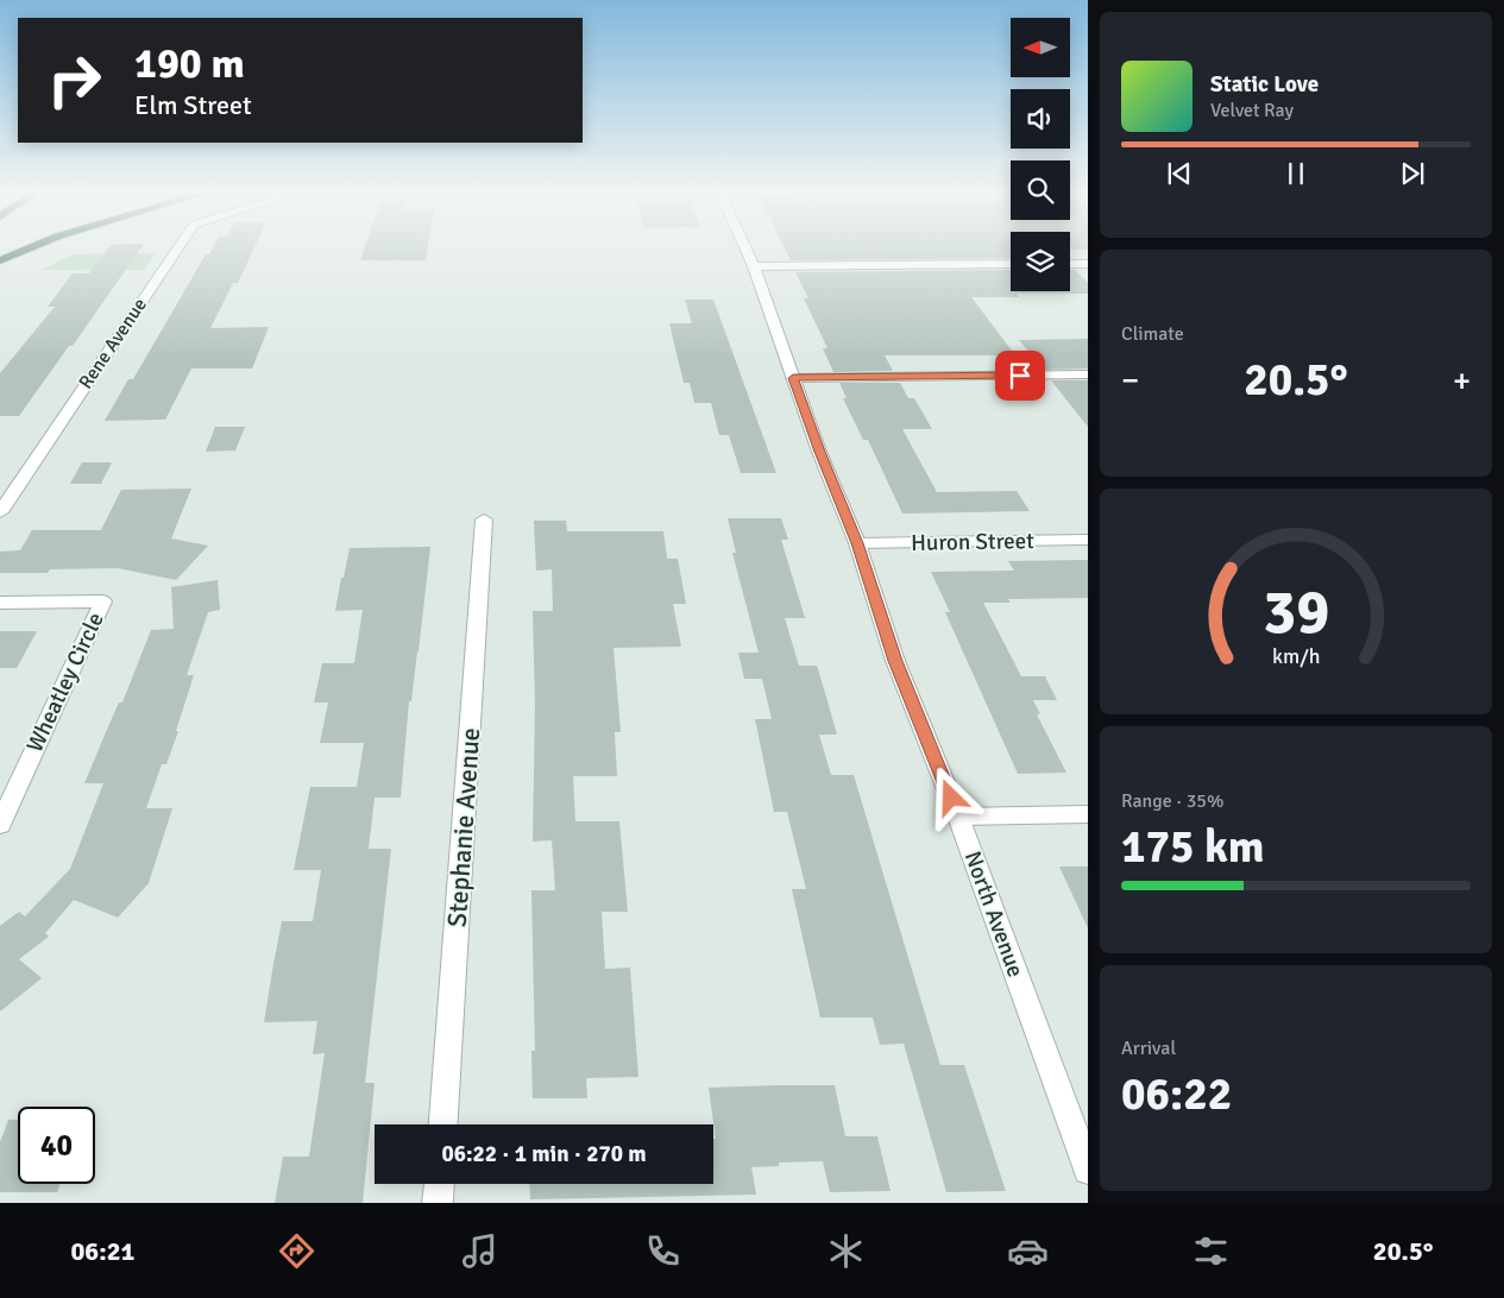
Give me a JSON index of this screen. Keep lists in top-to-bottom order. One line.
{"streets":{"street":["Rene Avenue","Huron Street","Wheatley Circle","Stephanie Avenue","North Avenue"]},"crossings":[["Huron Street","North Avenue"]],"north":"left","page":{"turn":["190 m","Elm Street"],"song":["Static Love","Velvet Ray"],"tile":["Climate",["Range · 35%","175 km"],["Arrival","06:22"]],"heat":["−","20.5°","+"],"limit":"40","trip":"06:22 · 1 min · 270 m","tabs":["06:21","20.5°"],"gauge":["39","km/h"]}}
